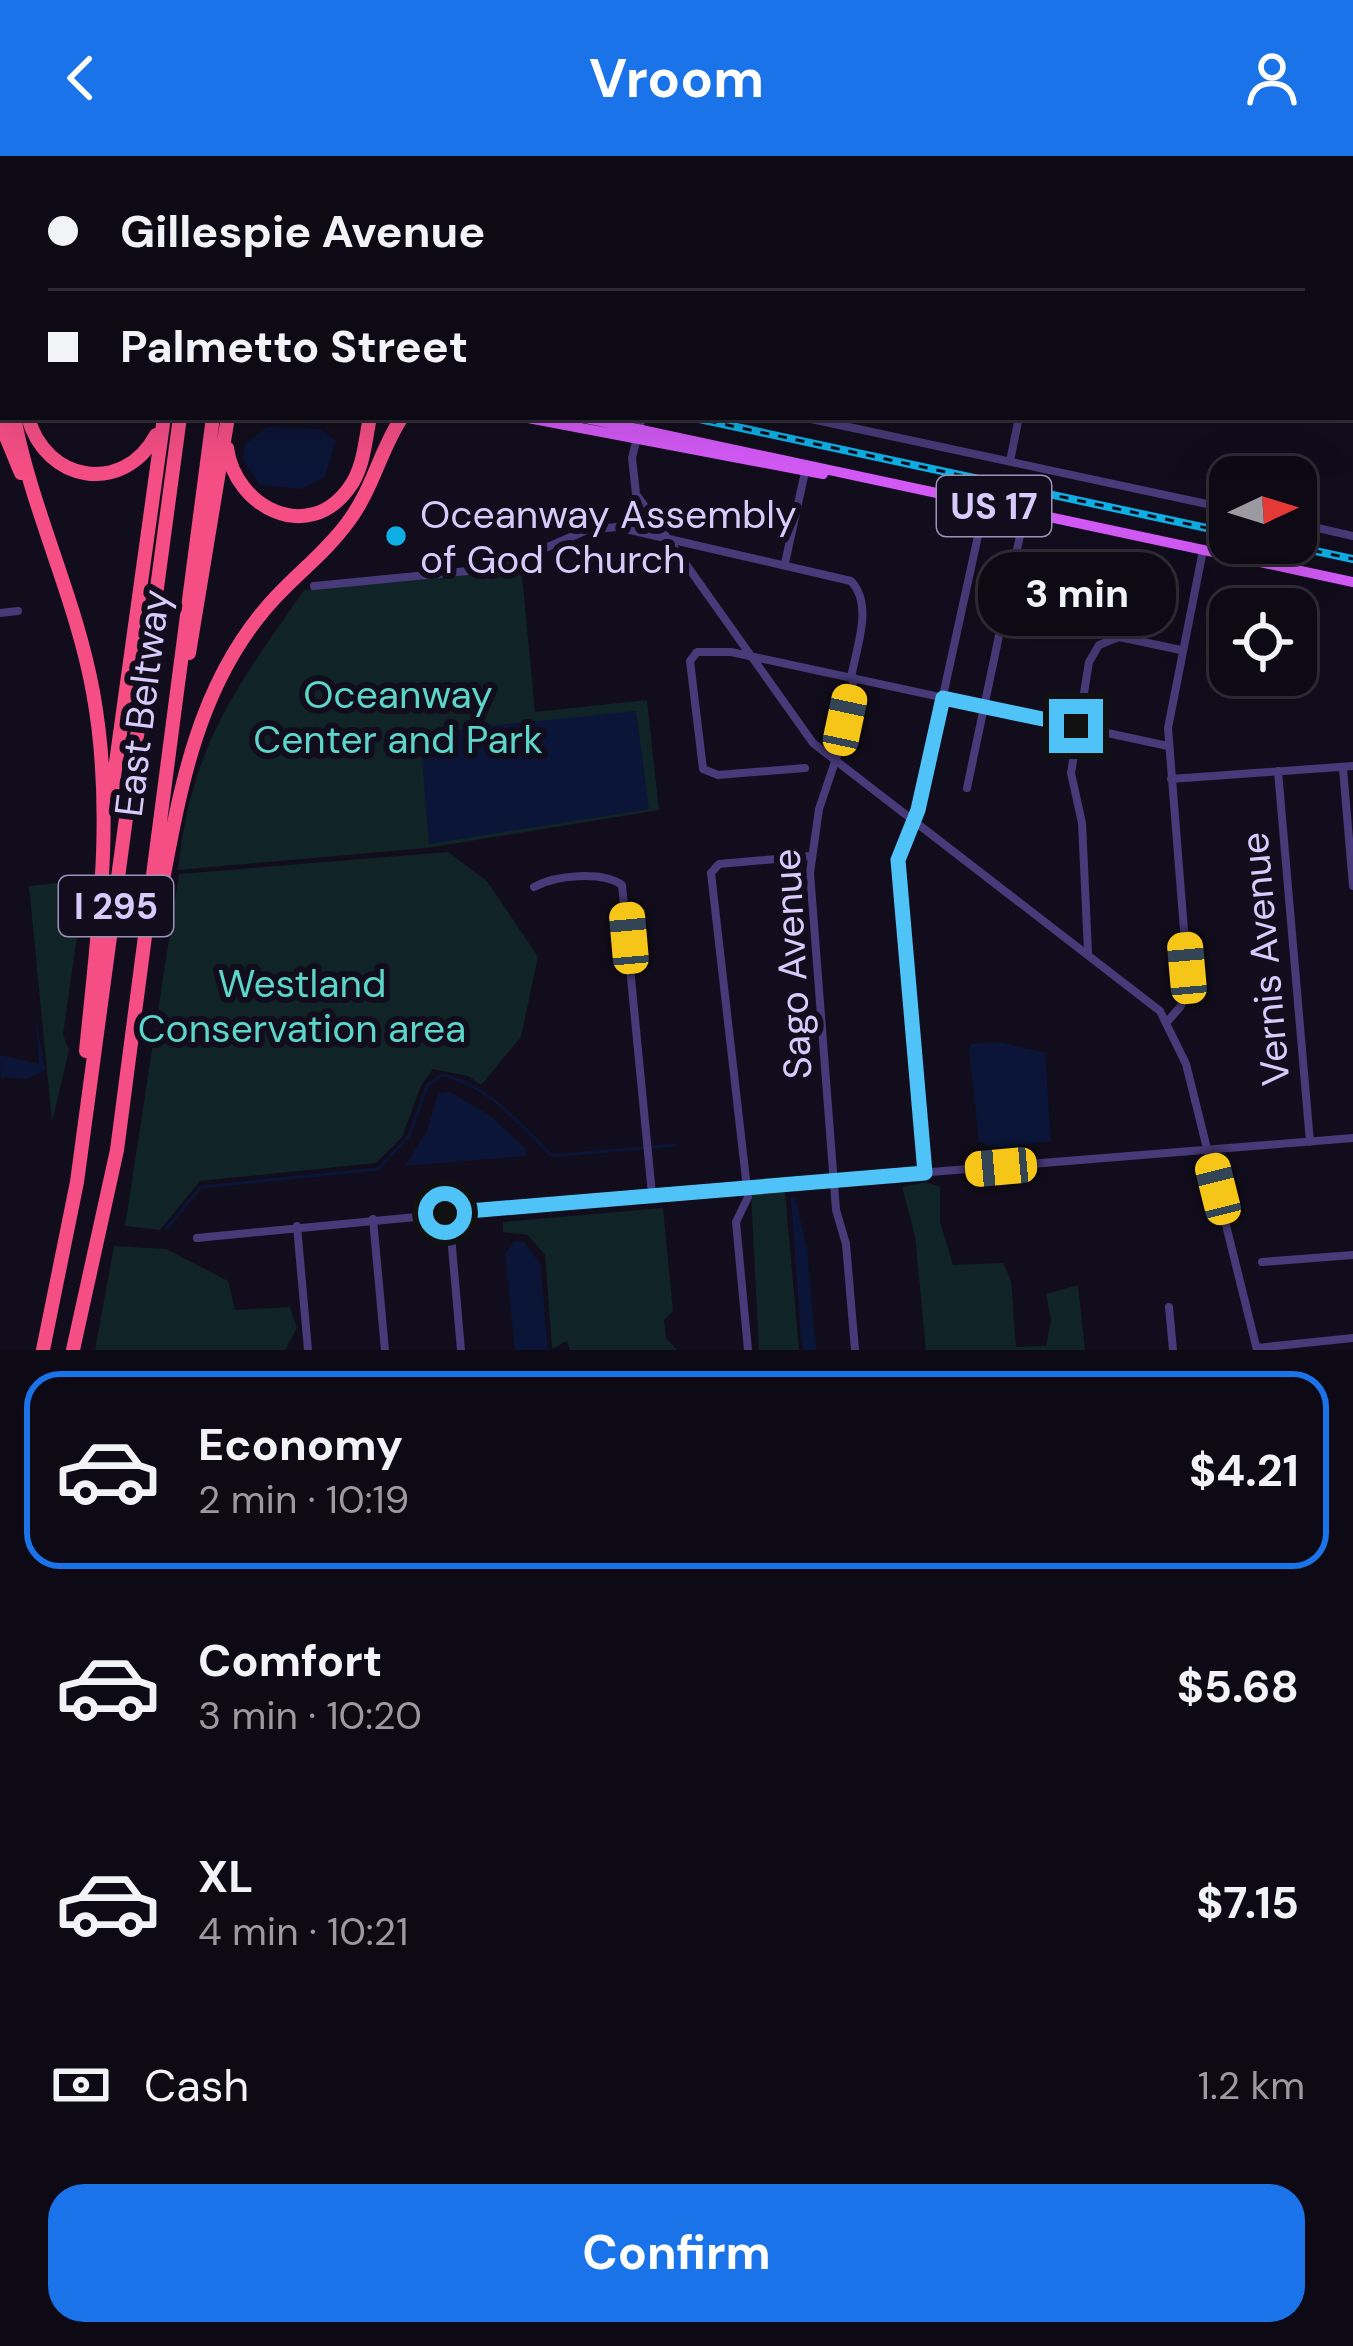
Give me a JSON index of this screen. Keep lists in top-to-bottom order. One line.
{"streets":{"highway":["East Beltway","I 295"],"main road":["US 17"],"street":["Vernis Avenue","Sago Avenue"]},"parks":["Oceanway Center and Park","Westland Conservation area"],"places":["Oceanway Assembly of God Church"],"north":"right","page":{"header":"Vroom","banner":["Gillespie Avenue","Palmetto Street"],"bubble":"3 min","list":[{"name":"Economy","note":"2 min · 10:19","value":"$4.21"},{"name":"Comfort","note":"3 min · 10:20","value":"$5.68"},{"name":"XL","note":"4 min · 10:21","value":"$7.15"}],"pay":["Cash","1.2 km"],"buttons":"Confirm"}}
